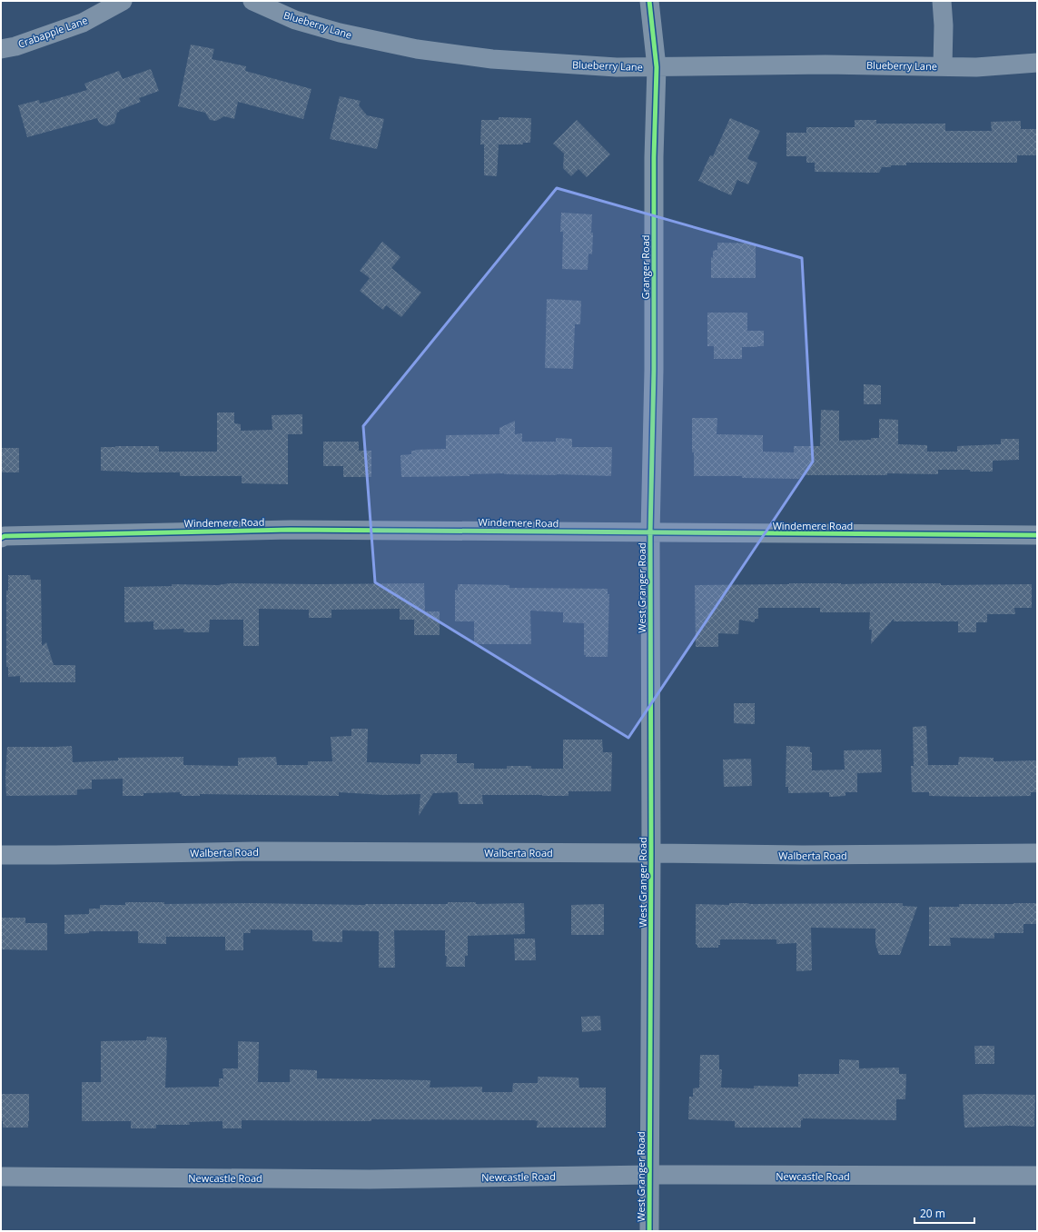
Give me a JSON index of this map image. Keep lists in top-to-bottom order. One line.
{"streets":{"street":["Blueberry Lane","Crabapple Lane","Granger Road","Windemere Road","West Granger Road","Walberta Road","Newcastle Road"]},"crossings":[["Blueberry Lane","Granger Road"],["Granger Road","Windemere Road"],["Granger Road","West Granger Road"],["Windemere Road","West Granger Road"],["West Granger Road","Walberta Road"],["West Granger Road","Newcastle Road"]],"scale_bar":"20 m"}
